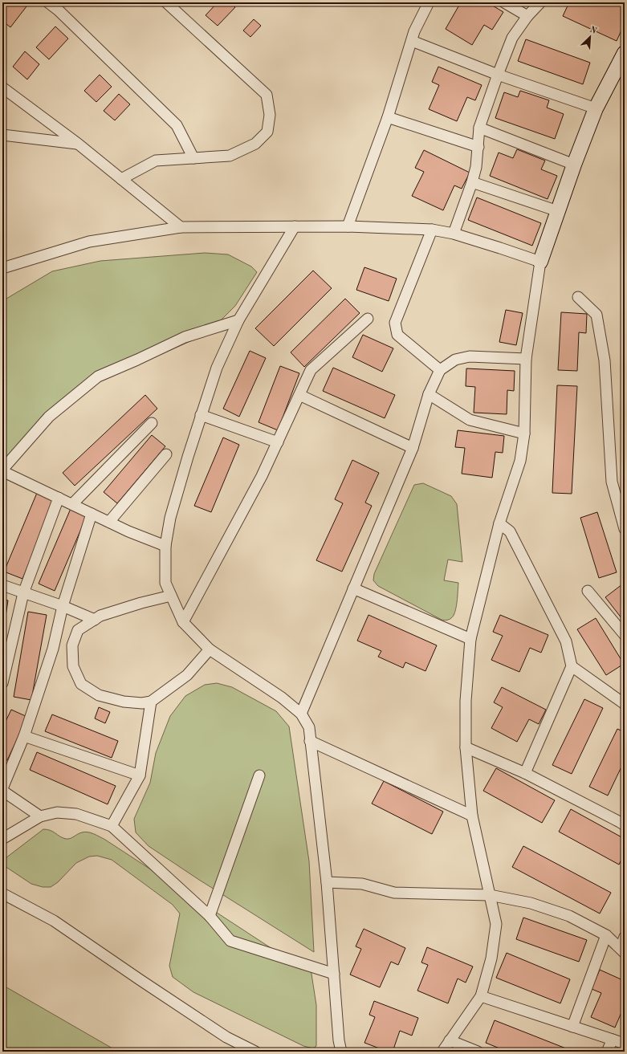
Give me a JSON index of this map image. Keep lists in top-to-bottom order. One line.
{"north":"top right"}
